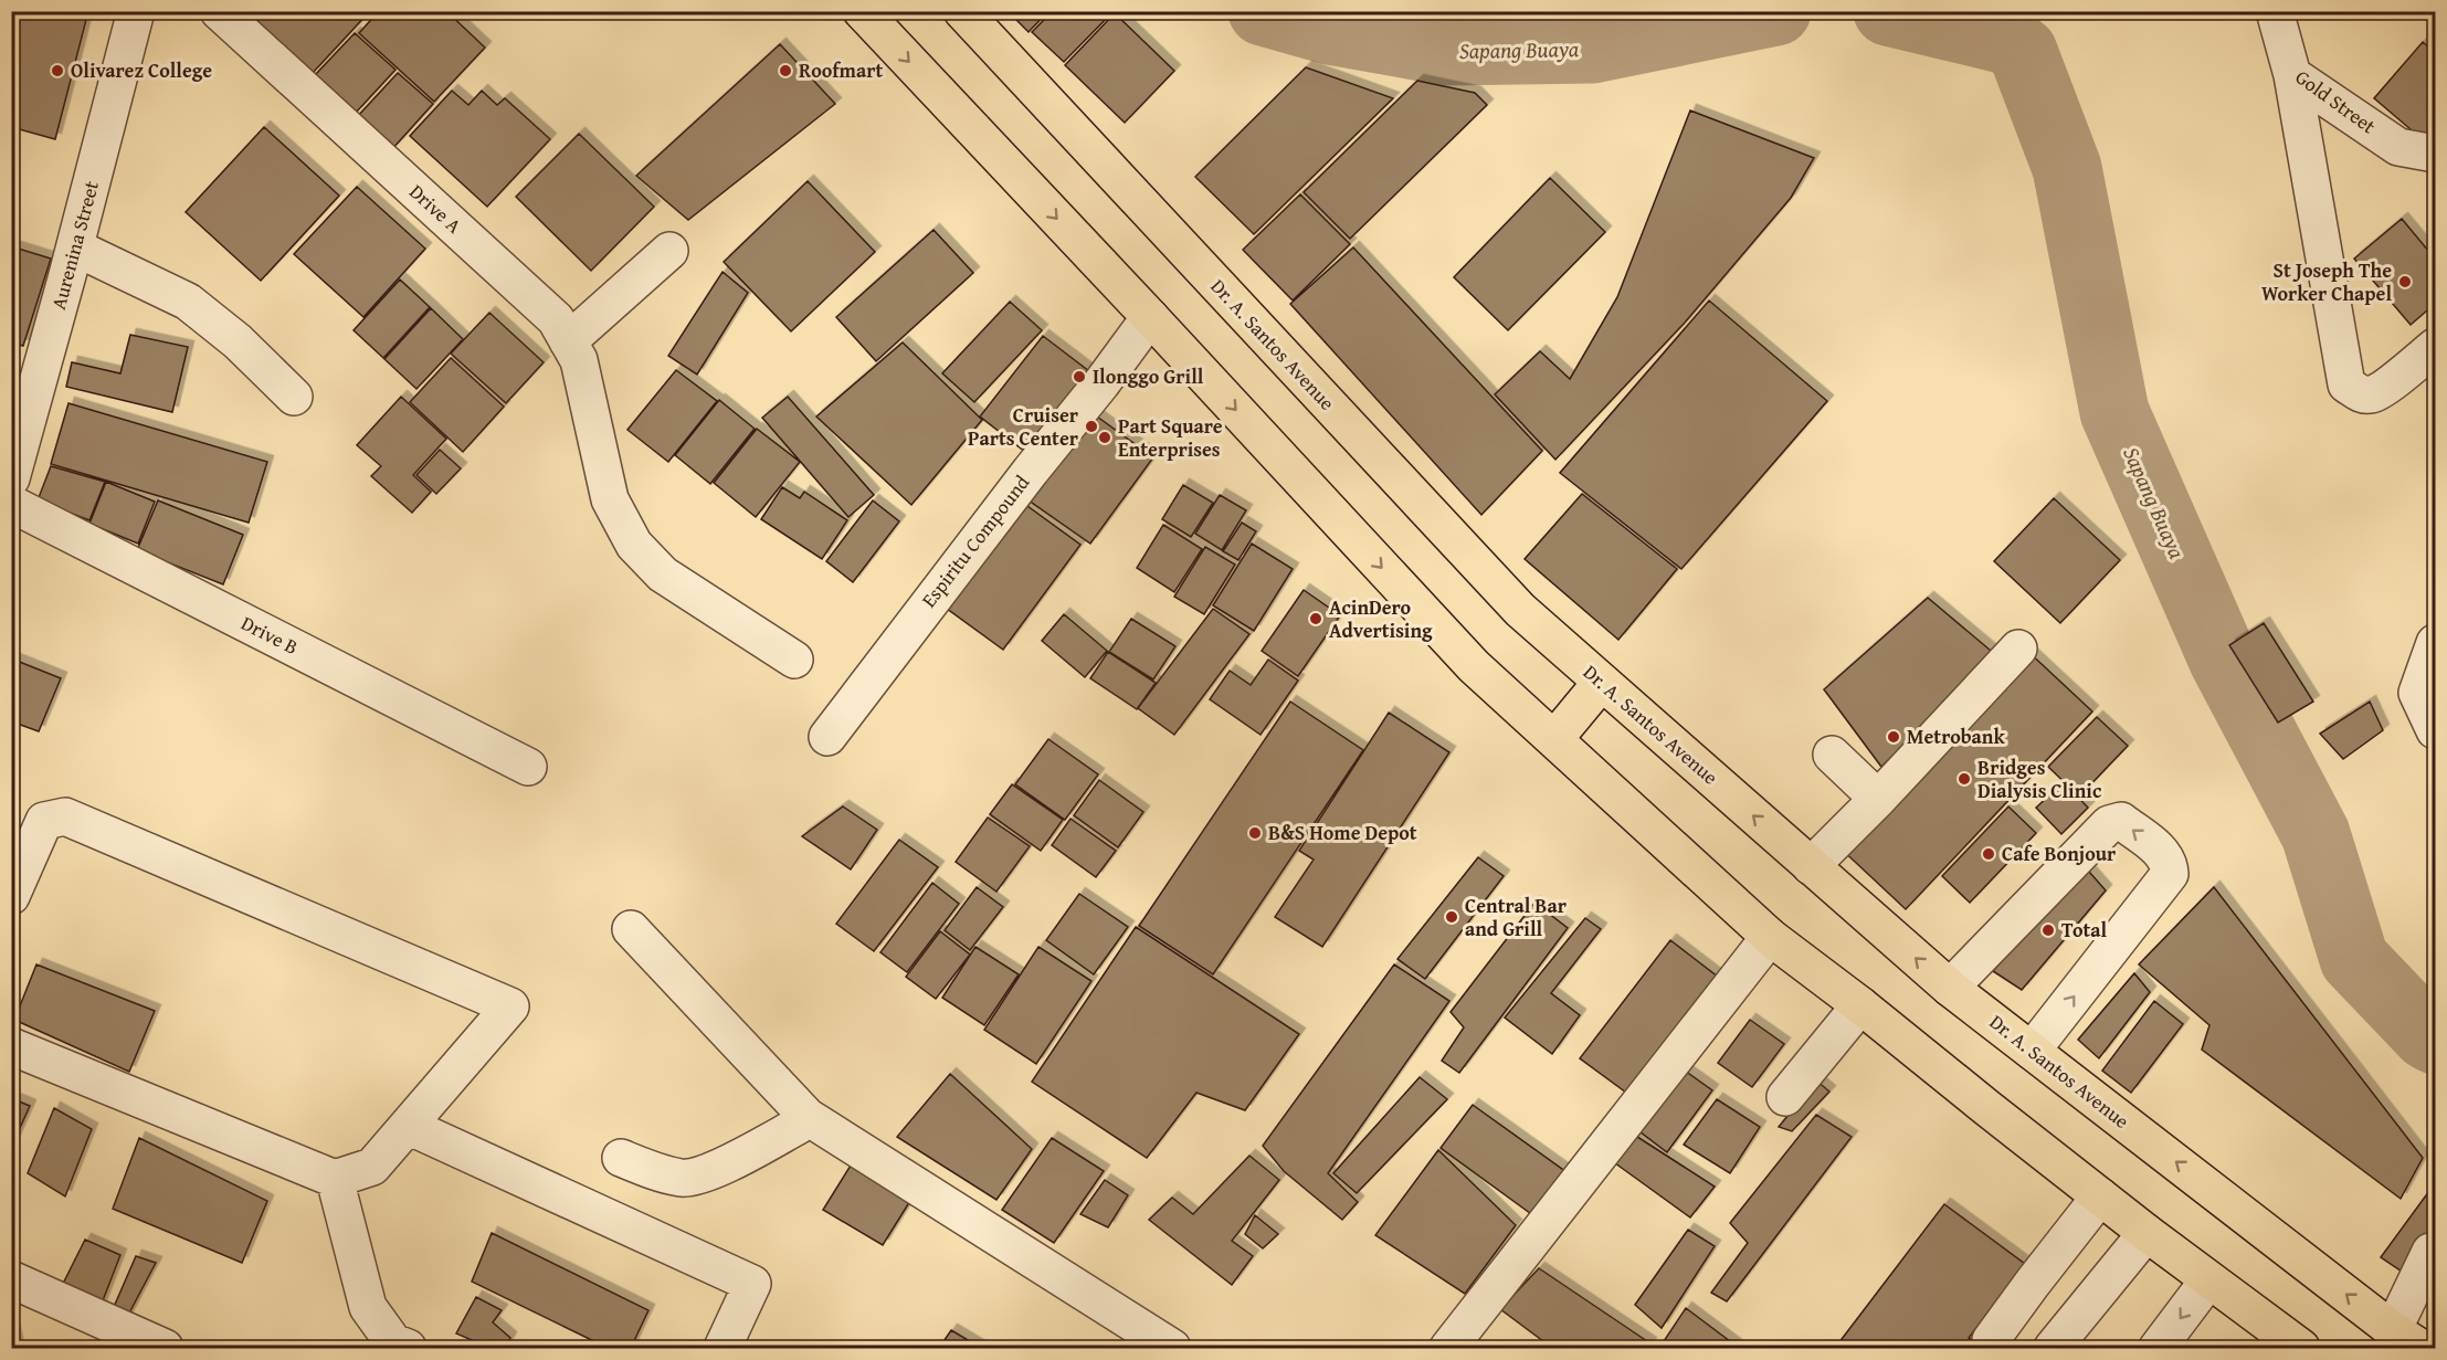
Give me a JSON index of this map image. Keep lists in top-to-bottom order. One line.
{"streets":{"main road":["Dr. A. Santos Avenue"],"street":["Gold Street","Drive A","Aurenina Street","Espiritu Compound","Drive B"]},"water":["Sapang Buaya"],"places":["Olivarez College","Roofmart","St Joseph The Worker Chapel","Ilonggo Grill","Cruiser Parts Center","Part Square Enterprises","AcinDero Advertising","Metrobank","Bridges Dialysis Clinic","B&S Home Depot","Cafe Bonjour","Central Bar and Grill","Total"]}
